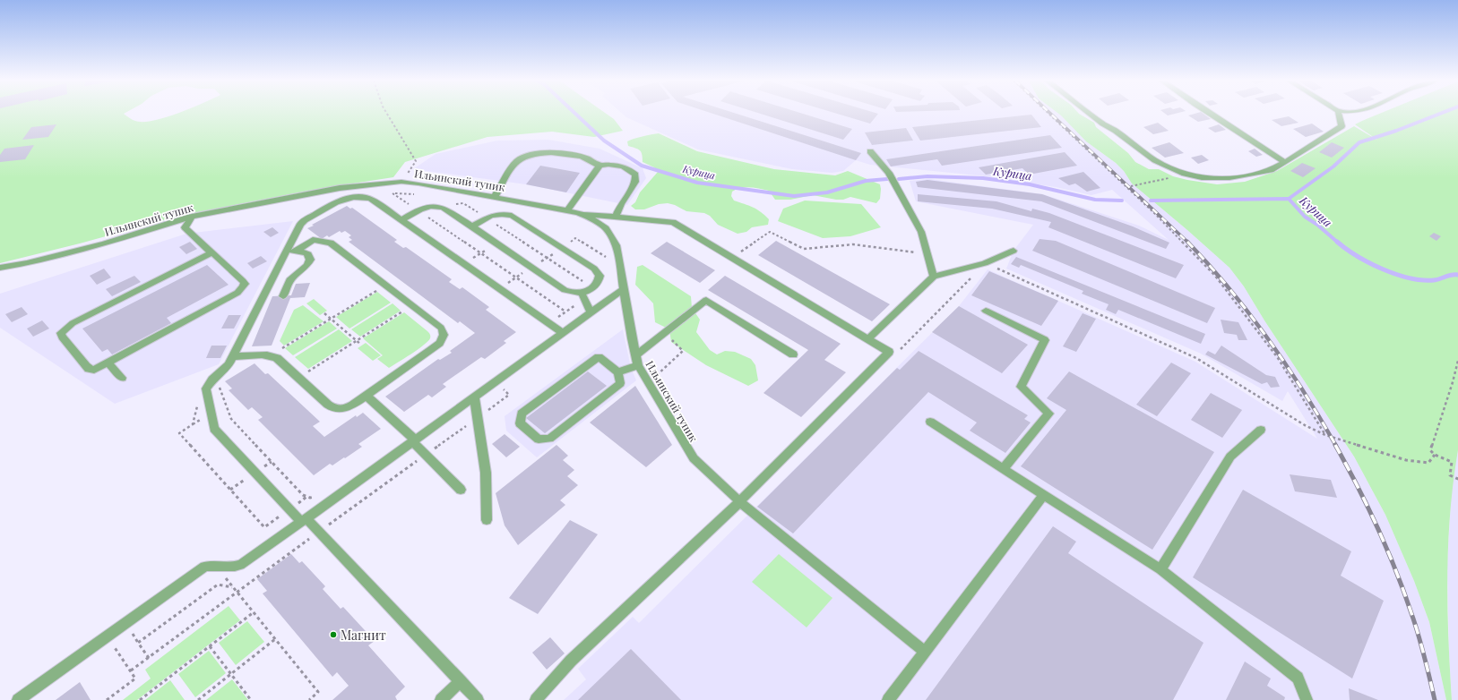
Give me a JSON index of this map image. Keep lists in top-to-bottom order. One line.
{"streets":{"street":["Ильинский тупик"]},"water":["Курица"],"places":["Магнит"]}
